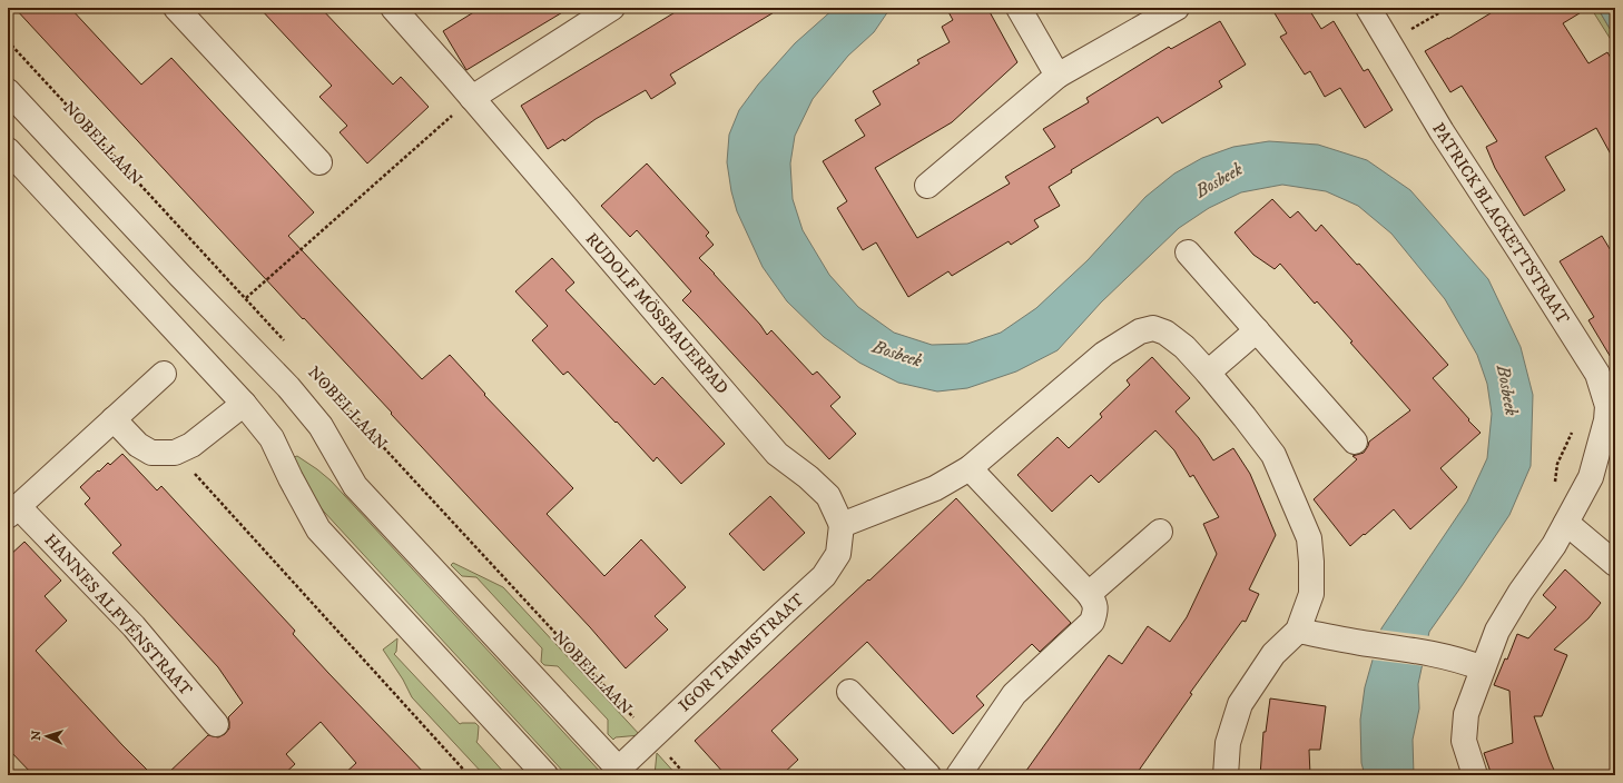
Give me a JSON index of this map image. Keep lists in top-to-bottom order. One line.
{"streets":{"street":["NOBELLAAN","PATRICK BLACKETTSTRAAT","RUDOLF MÖSSBAUERPAD","HANNES ALFVÉNSTRAAT","IGOR TAMMSTRAAT"]},"crossings":[["NOBELLAAN","IGOR TAMMSTRAAT"],["RUDOLF MÖSSBAUERPAD","IGOR TAMMSTRAAT"]],"water":["Bosbeek"],"north":"left"}
